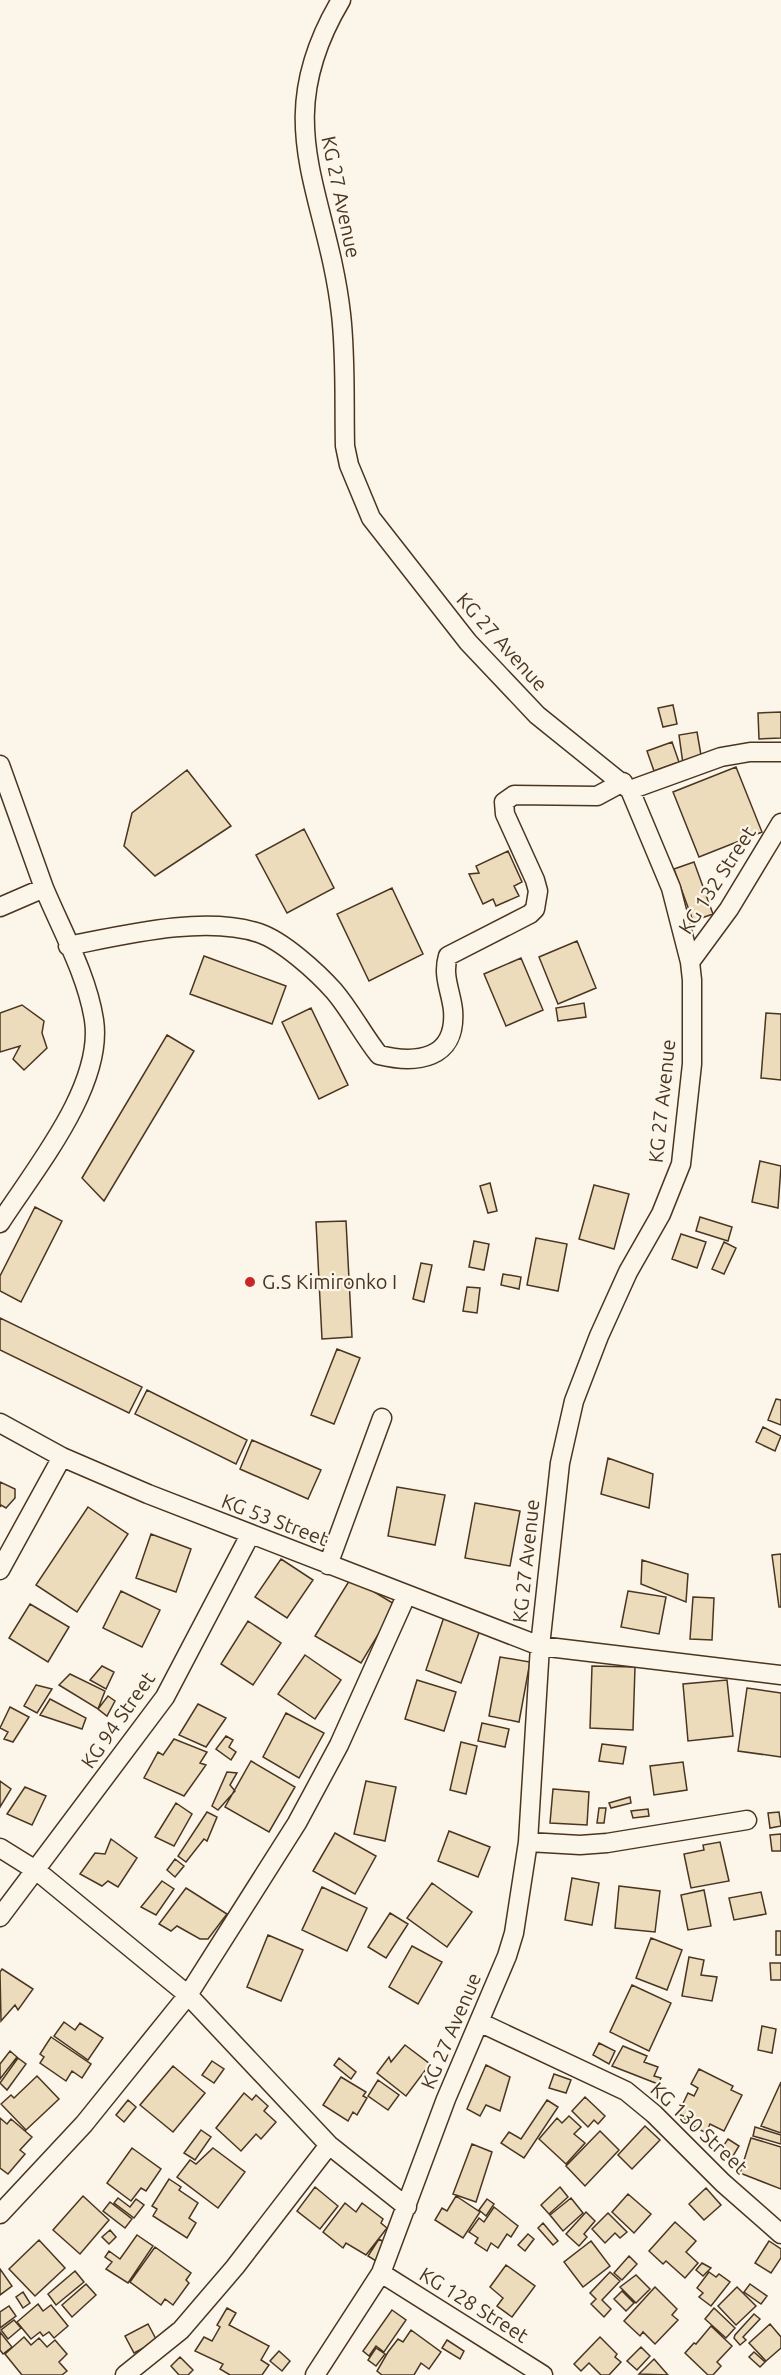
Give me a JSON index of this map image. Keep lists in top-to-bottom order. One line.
{"streets":{"street":["KG 27 Avenue","KG 132 Street","KG 53 Street","KG 94 Street","KG 130 Street","KG 128 Street"]},"crossings":[["KG 27 Avenue","KG 132 Street"],["KG 27 Avenue","KG 53 Street"],["KG 27 Avenue","KG 130 Street"],["KG 27 Avenue","KG 128 Street"],["KG 53 Street","KG 94 Street"]],"places":["G.S Kimironko I"]}
